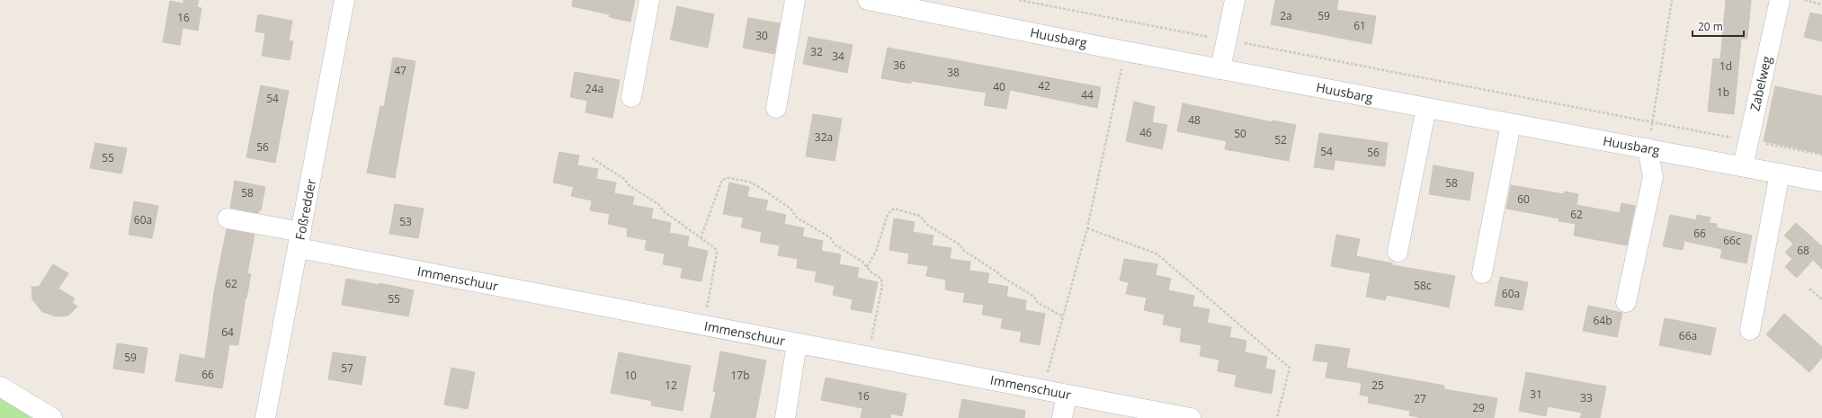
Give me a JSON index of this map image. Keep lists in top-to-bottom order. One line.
{"streets":{"street":["Huusbarg","Zabelweg","Foßredder","Immenschuur"]},"crossings":[["Huusbarg","Zabelweg"],["Foßredder","Immenschuur"]],"house_numbers":["2a","59","16","61","30","32","34","36","1d","47","38","42","40","24a","1b","44","54","48","46","50","32a","52","56","54","56","55","58","58","60","62","60a","53","66","66c","68","62","58c","60a","55","64b","64","66a","59","57","66","10","17b","12","25","31","16","33","27","29"],"scale_bar":"20 m"}
